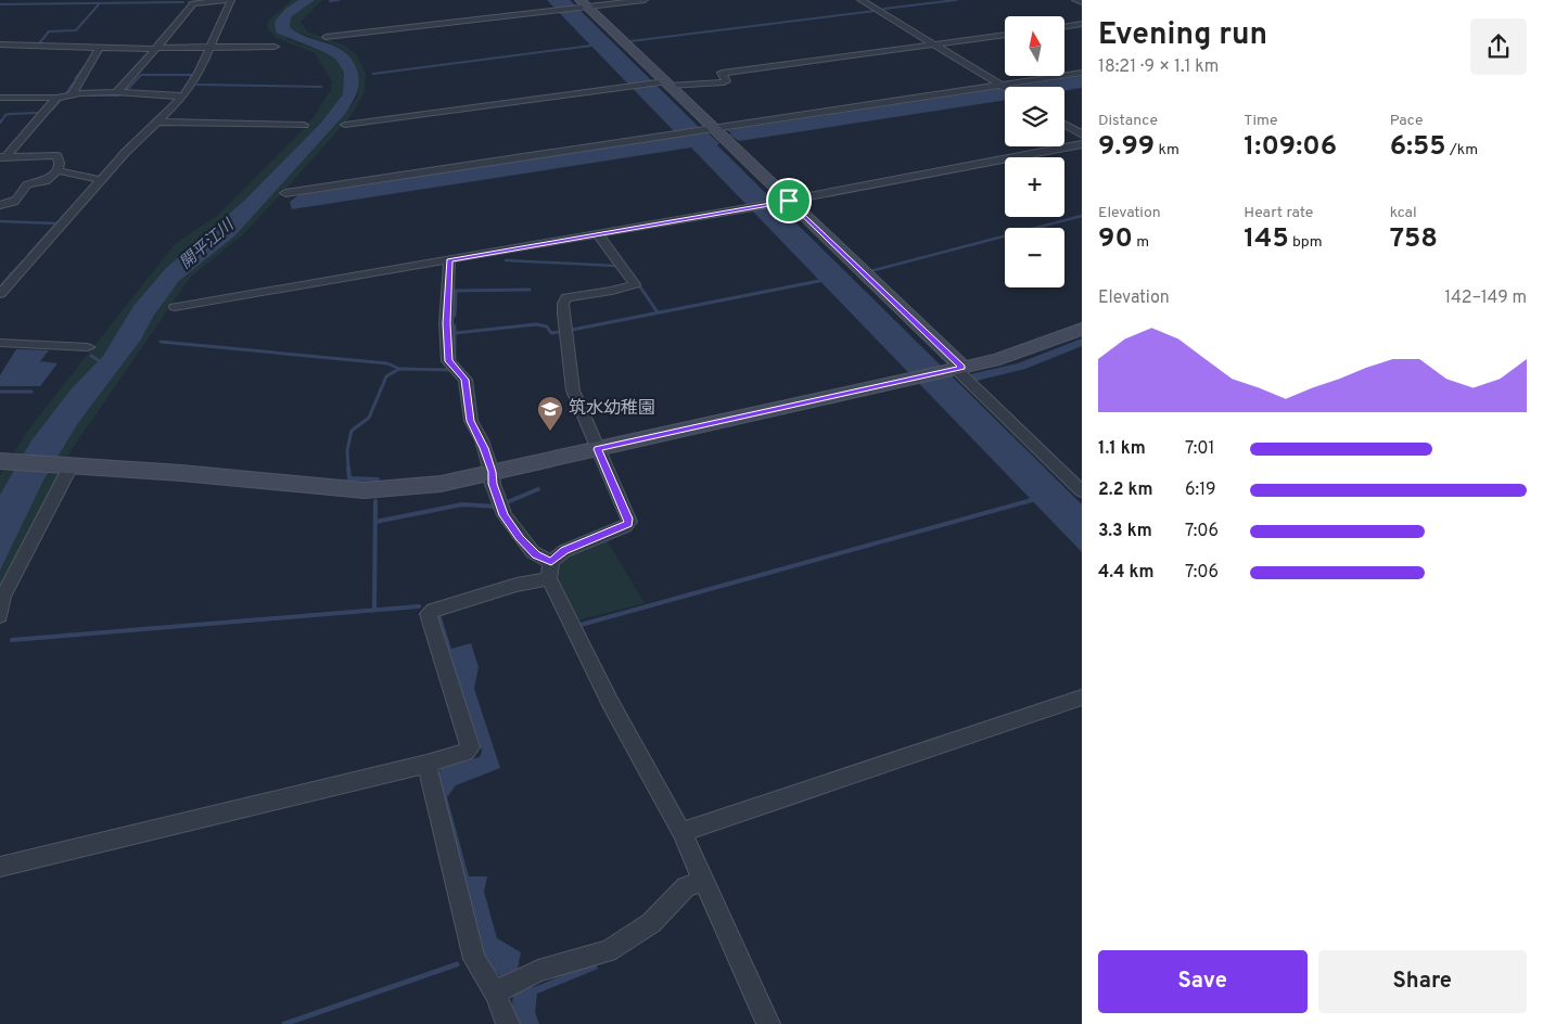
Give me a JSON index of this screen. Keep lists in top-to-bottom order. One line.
{"water":["開平江川"],"places":{"school or university":["筑水幼稚園"]},"north":"top","page":{"heading":["Evening run","18:21 · 9 × 1.1 km"],"map_buttons":["+","−"],"stats":[["Distance","9.99 km"],["Time","1:09:06"],["Pace","6:55 /km"],["Elevation","90 m"],["Heart rate","145 bpm"],["kcal","758"]],"chart":["Elevation","142–149 m"],"list":[{"name":"1.1 km","note":"7:01"},{"name":"2.2 km","note":"6:19"},{"name":"3.3 km","note":"7:06"},{"name":"4.4 km","note":"7:06"}],"buttons":["Save","Share"]}}
